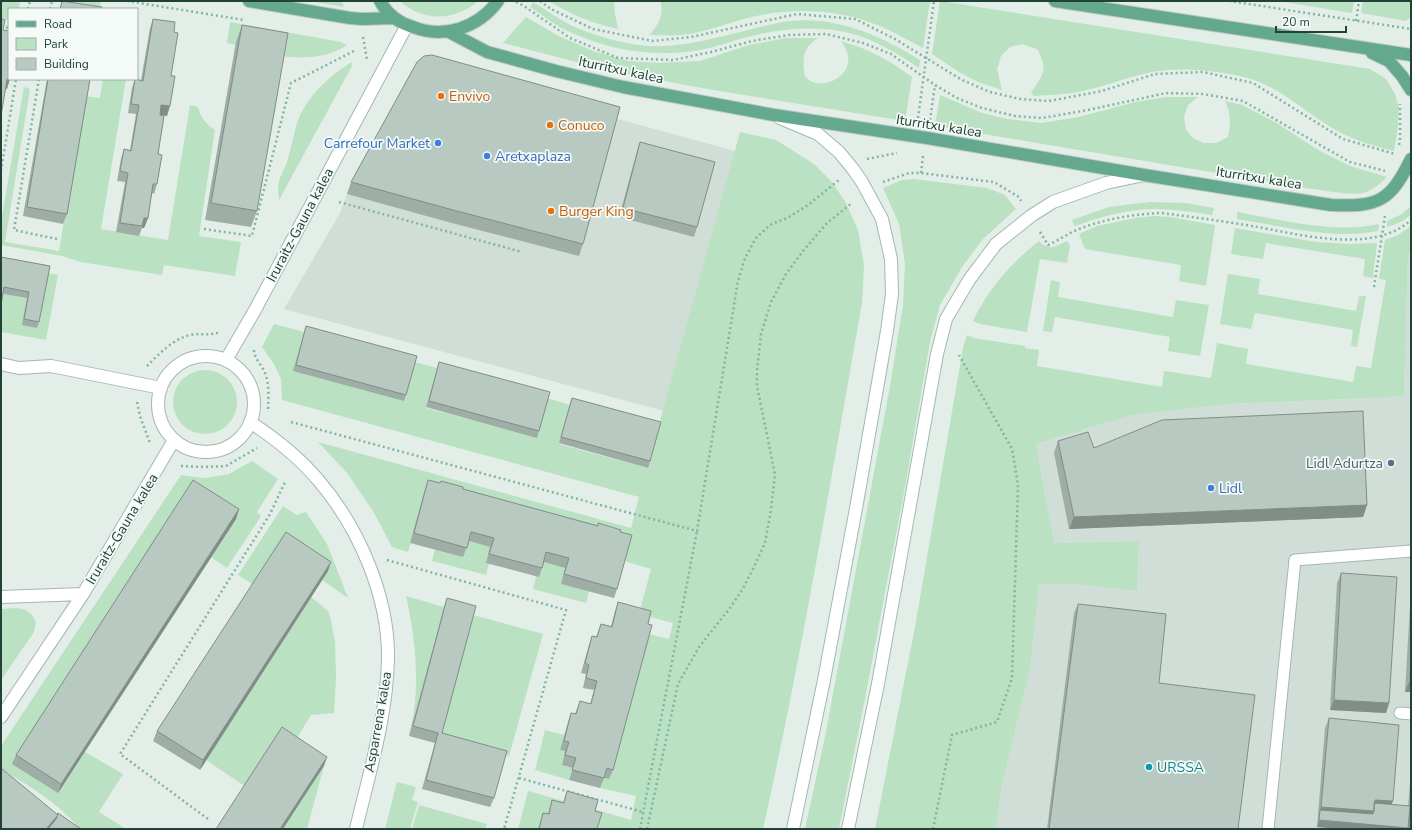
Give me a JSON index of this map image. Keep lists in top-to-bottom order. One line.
{"streets":{"main road":["Iturritxu kalea"],"street":["Iruraitz-Gauna kalea","Asparrena kalea"]},"crossings":[["Iruraitz-Gauna kalea","Asparrena kalea"]],"places":["Envivo","Conuco","Carrefour Market","Aretxaplaza","Burger King","Lidl Adurtza","Lidl","URSSA"],"legend":["Road","Park","Building"],"scale_bar":"20 m"}
